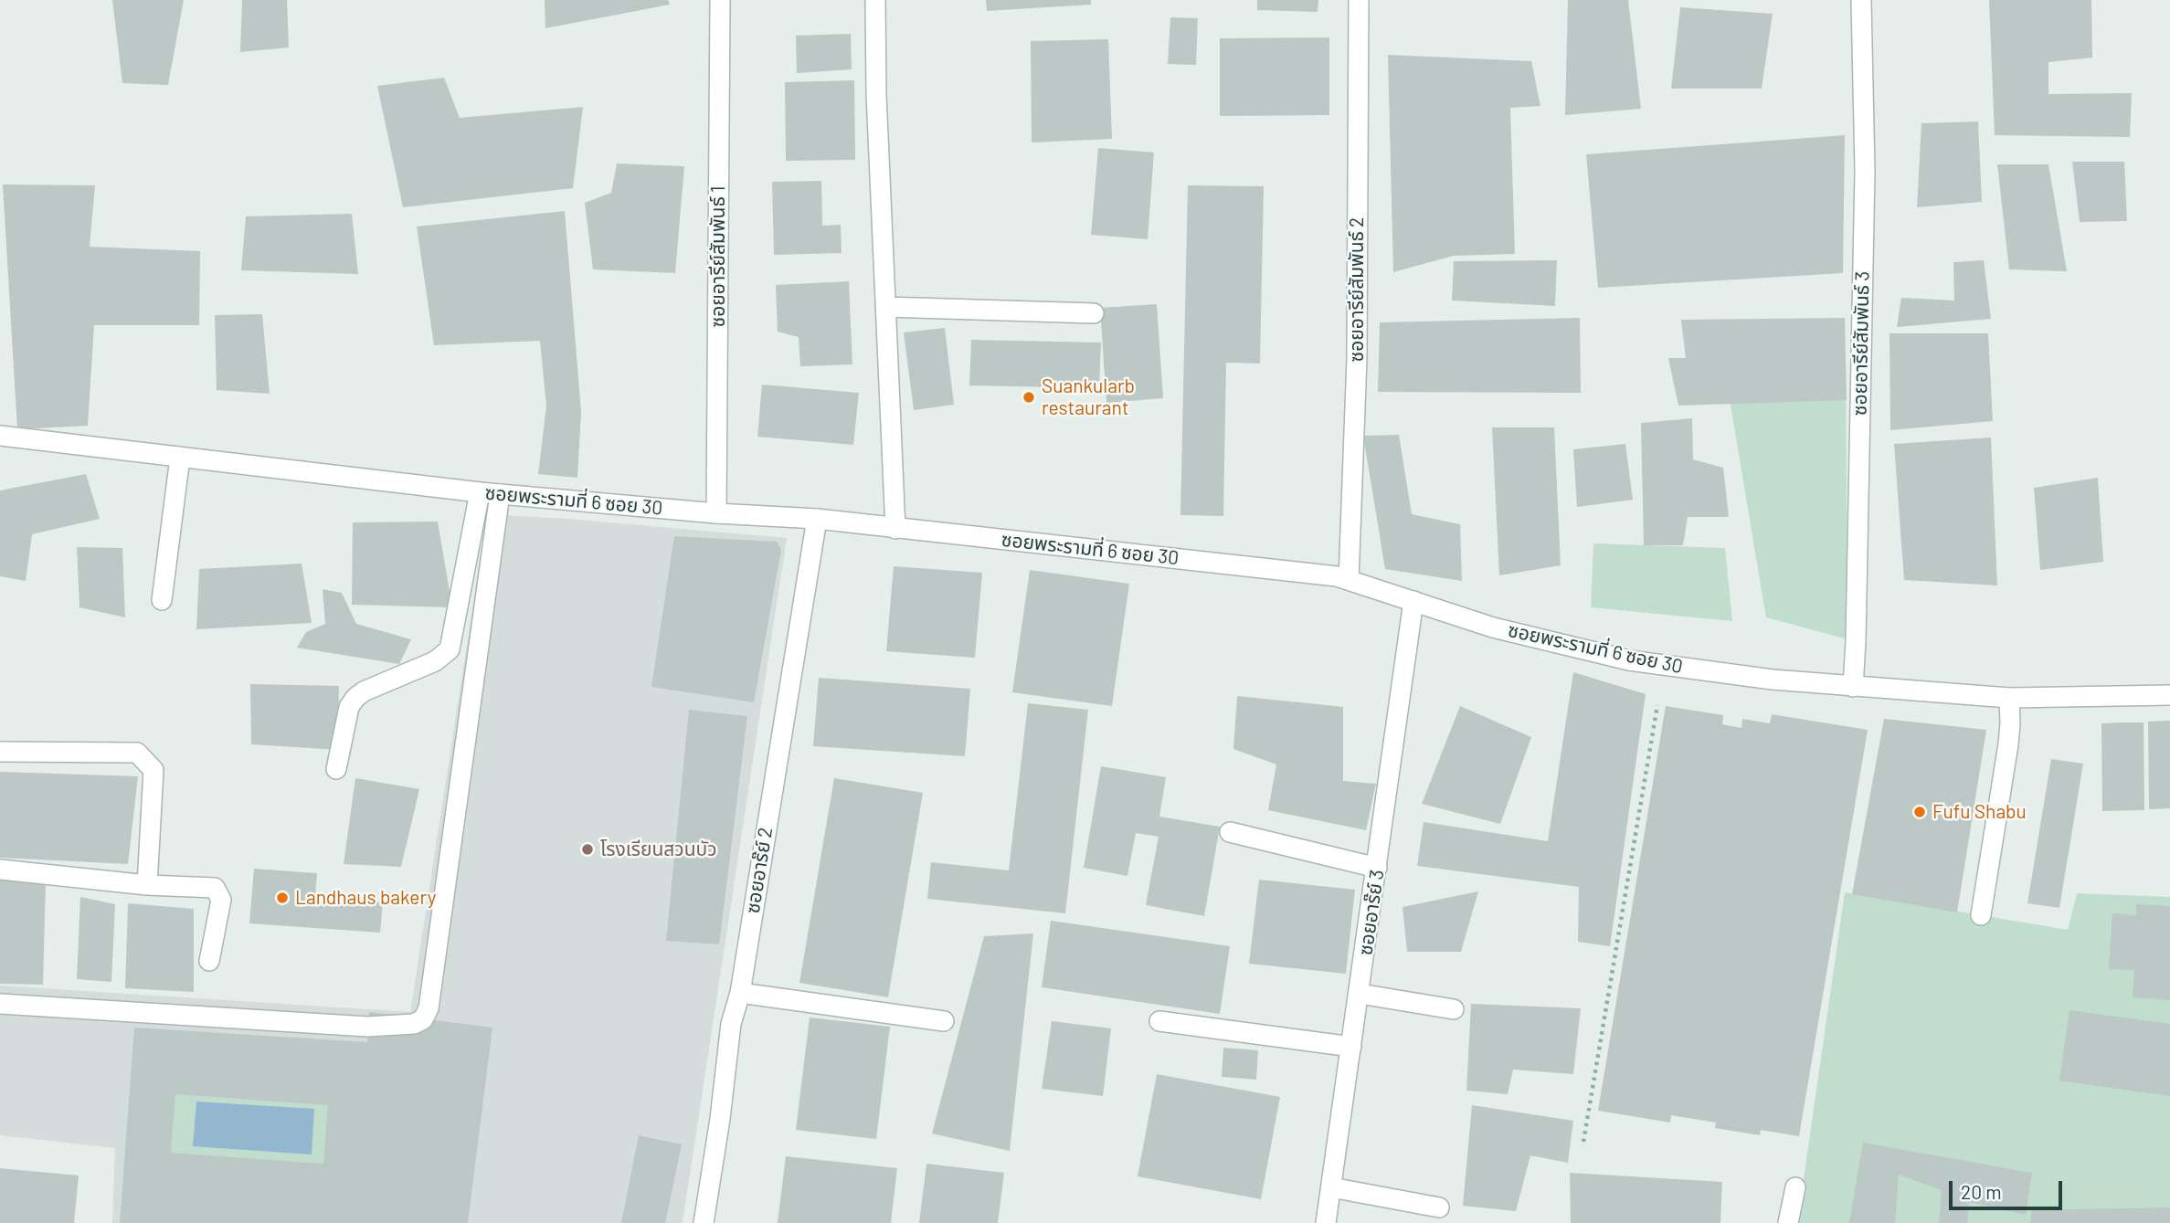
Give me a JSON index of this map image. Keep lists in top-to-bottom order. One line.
{"streets":{"street":["ซอยอารีย์สัมพันธ์ 1","ซอยอารีย์สัมพันธ์ 2","ซอยอารีย์สัมพันธ์ 3","ซอยพระรามที่ 6 ซอย 30","ซอยอาร๊ย์ 2","ซอยอาร๊ย์ 3"]},"crossings":[["ซอยอารีย์สัมพันธ์ 1","ซอยพระรามที่ 6 ซอย 30"],["ซอยอารีย์สัมพันธ์ 2","ซอยพระรามที่ 6 ซอย 30"],["ซอยอารีย์สัมพันธ์ 3","ซอยพระรามที่ 6 ซอย 30"],["ซอยพระรามที่ 6 ซอย 30","ซอยอาร๊ย์ 2"],["ซอยพระรามที่ 6 ซอย 30","ซอยอาร๊ย์ 3"]],"places":["Suankularb restaurant","Fufu Shabu","โรงเรียนสวนบัว","Landhaus bakery"],"scale_bar":"20 m"}
